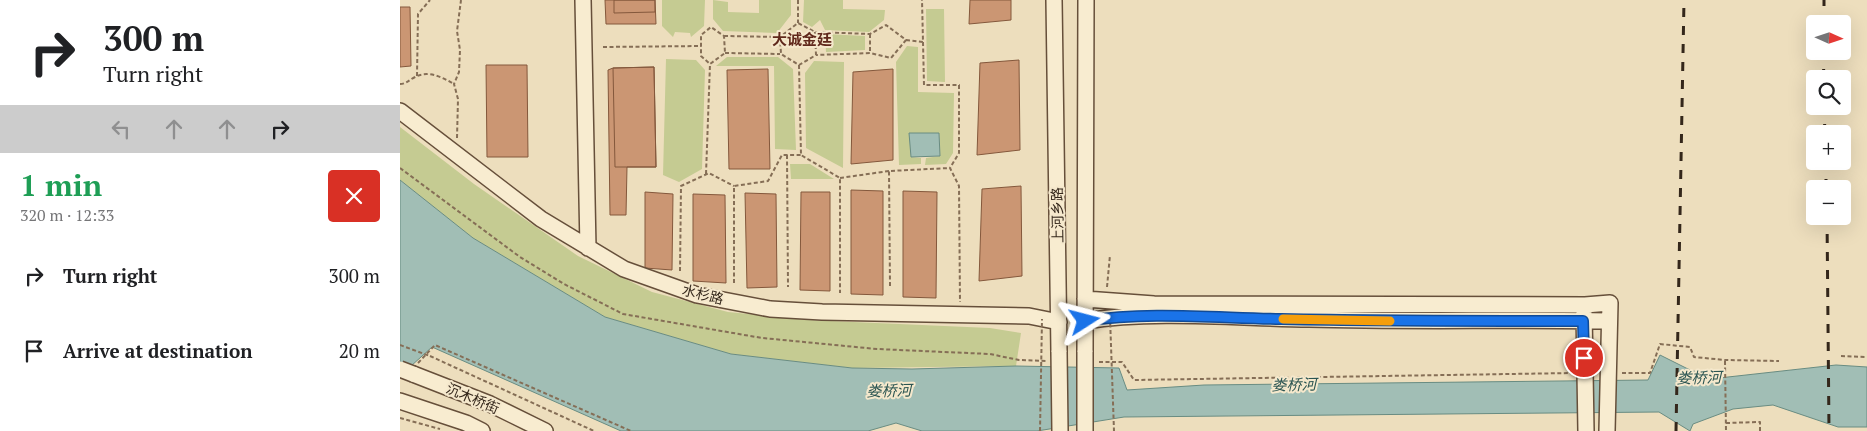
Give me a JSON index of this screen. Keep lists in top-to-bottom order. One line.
{"streets":{"street":["上河乡路","水杉路","沉木桥街"]},"crossings":[["上河乡路","水杉路"]],"districts":["大诚金廷"],"water":["娄桥河"],"north":"right","page":{"turn":["300 m","Turn right"],"map_buttons":["+","−"],"heading":["1 min","320 m · 12:33"],"list":[{"name":"Turn right","value":"300 m"},{"name":"Arrive at destination","value":"20 m"}]}}
